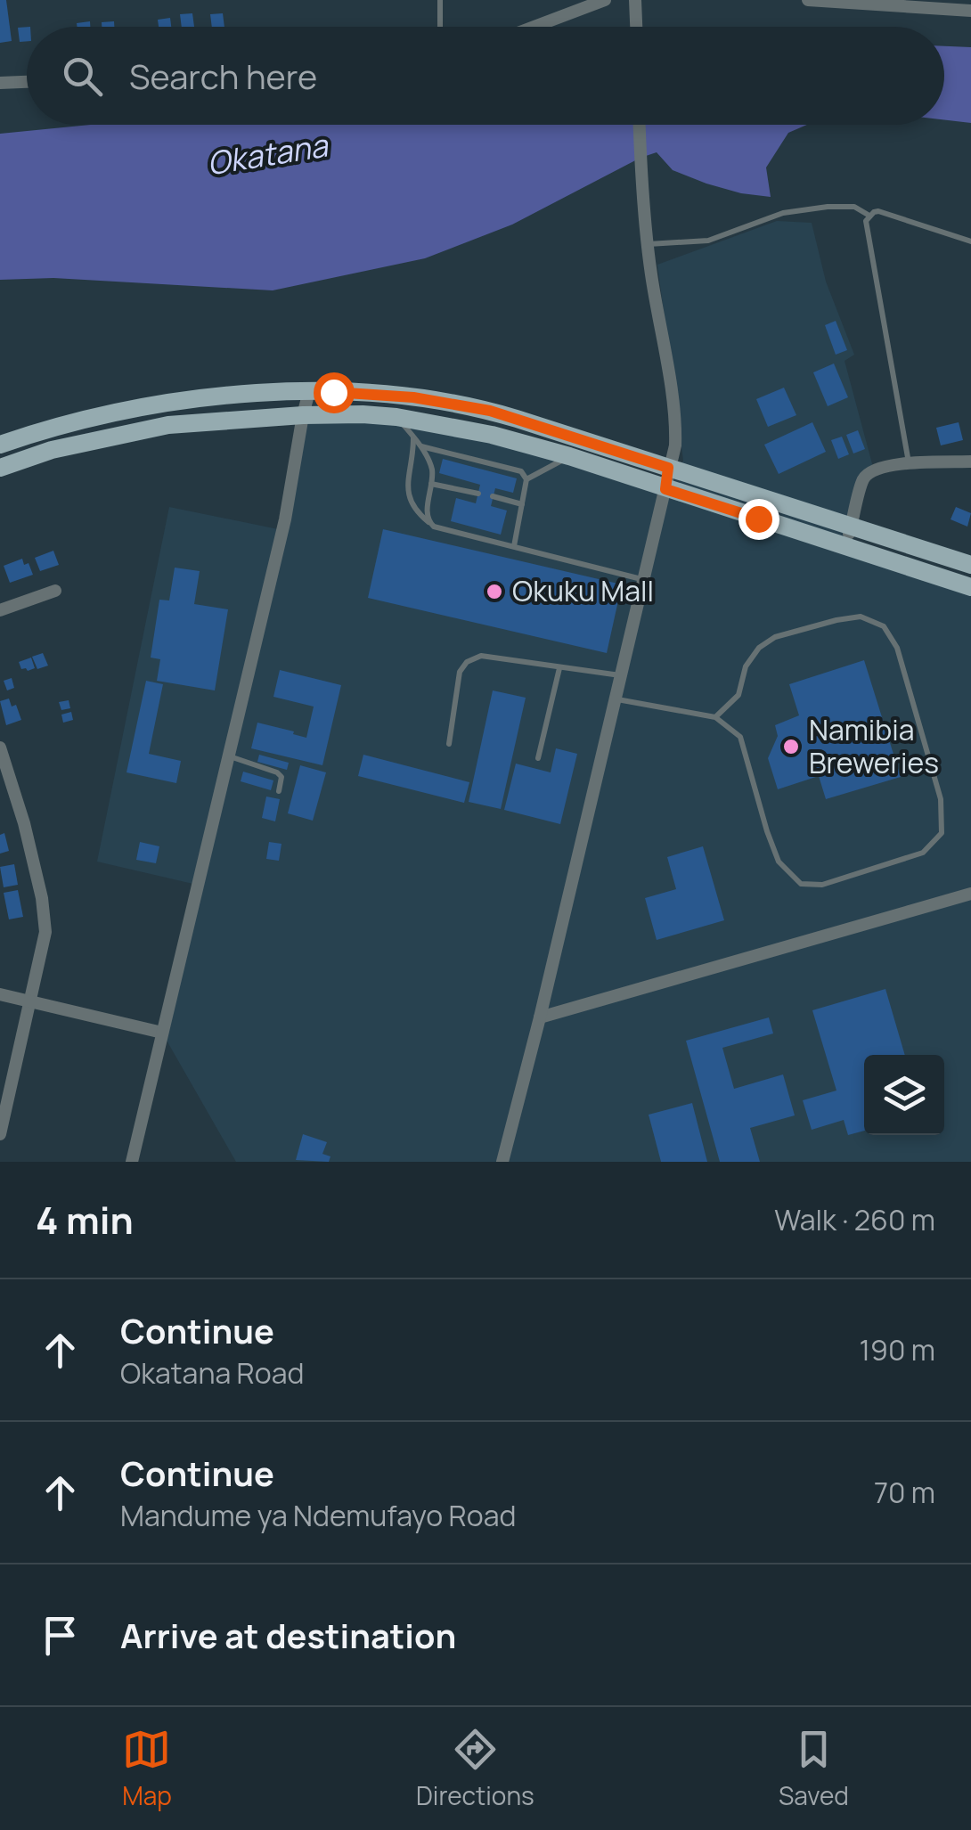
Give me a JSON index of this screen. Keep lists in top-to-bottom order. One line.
{"water":["Okatana"],"places":["Okuku Mall","Namibia Breweries"],"page":{"search":"Search here","heading":["4 min","Walk · 260 m"],"list":[["Continue","Okatana Road","190 m"],["Continue","Mandume ya Ndemufayo Road","70 m"],"Arrive at destination"],"nav":["Map","Directions","Saved"]}}
